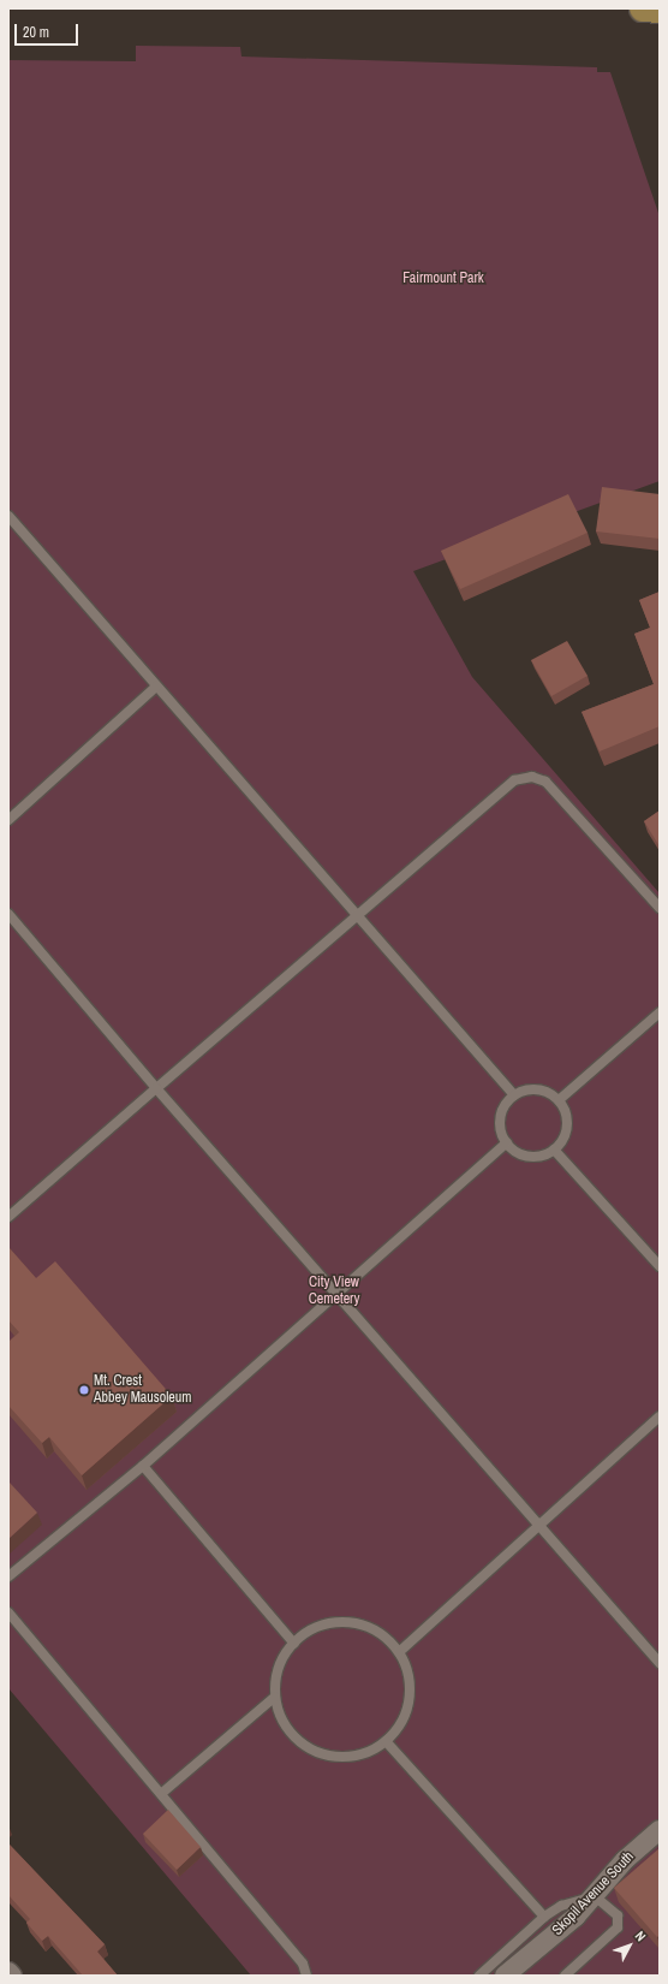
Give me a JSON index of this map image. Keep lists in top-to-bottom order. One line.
{"streets":{"street":["Skopil Avenue South"]},"parks":["Fairmount Park","City View Cemetery"],"places":["Mt. Crest Abbey Mausoleum"],"scale_bar":"20 m","north":"top right"}
